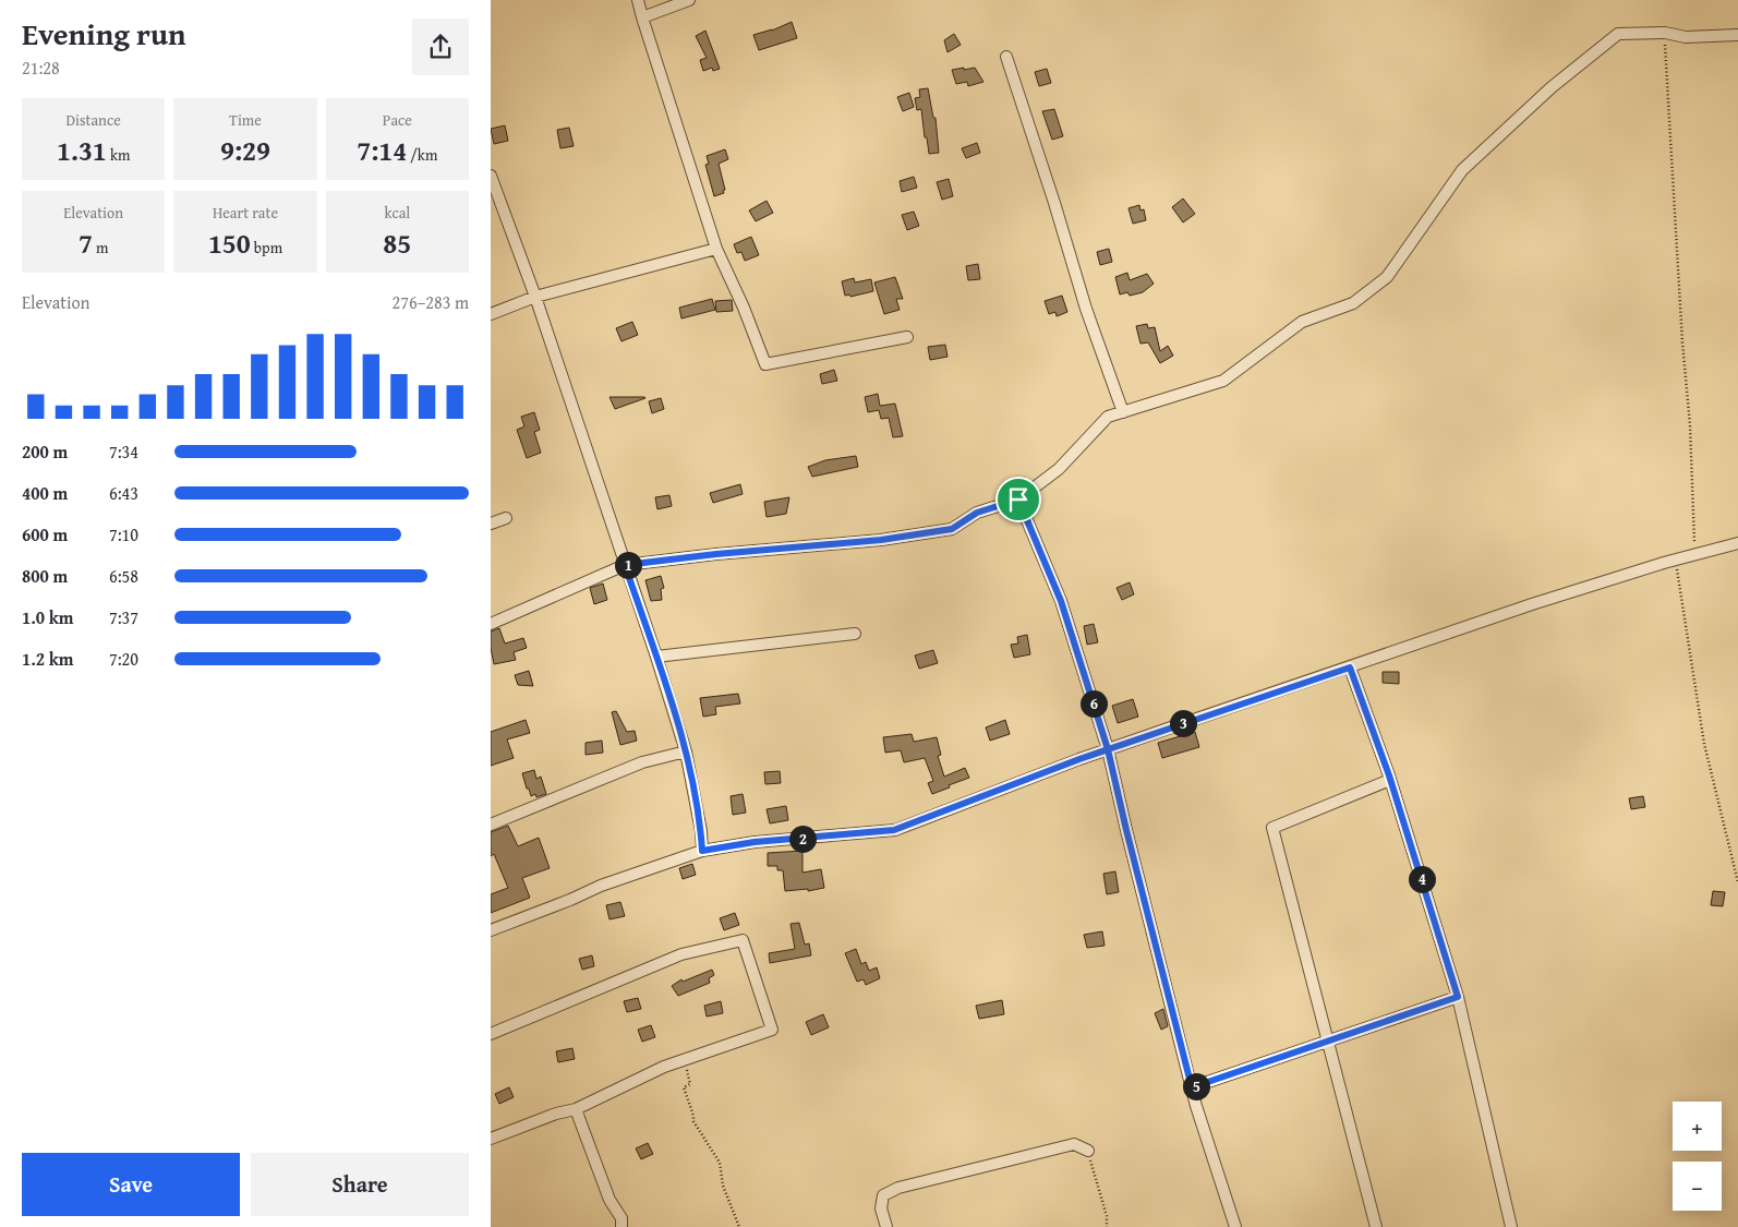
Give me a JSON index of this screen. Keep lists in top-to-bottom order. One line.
{"page":{"heading":["Evening run","21:28"],"stats":[["Distance","1.31 km"],["Time","9:29"],["Pace","7:14 /km"],["Elevation","7 m"],["Heart rate","150 bpm"],["kcal","85"]],"chart":["Elevation","276–283 m"],"list":[{"name":"200 m","note":"7:34"},{"name":"400 m","note":"6:43"},{"name":"600 m","note":"7:10"},{"name":"800 m","note":"6:58"},{"name":"1.0 km","note":"7:37"},{"name":"1.2 km","note":"7:20"}],"pins":["1","6","3","2","4","5"],"map_buttons":["+","−"],"buttons":["Save","Share"]}}
